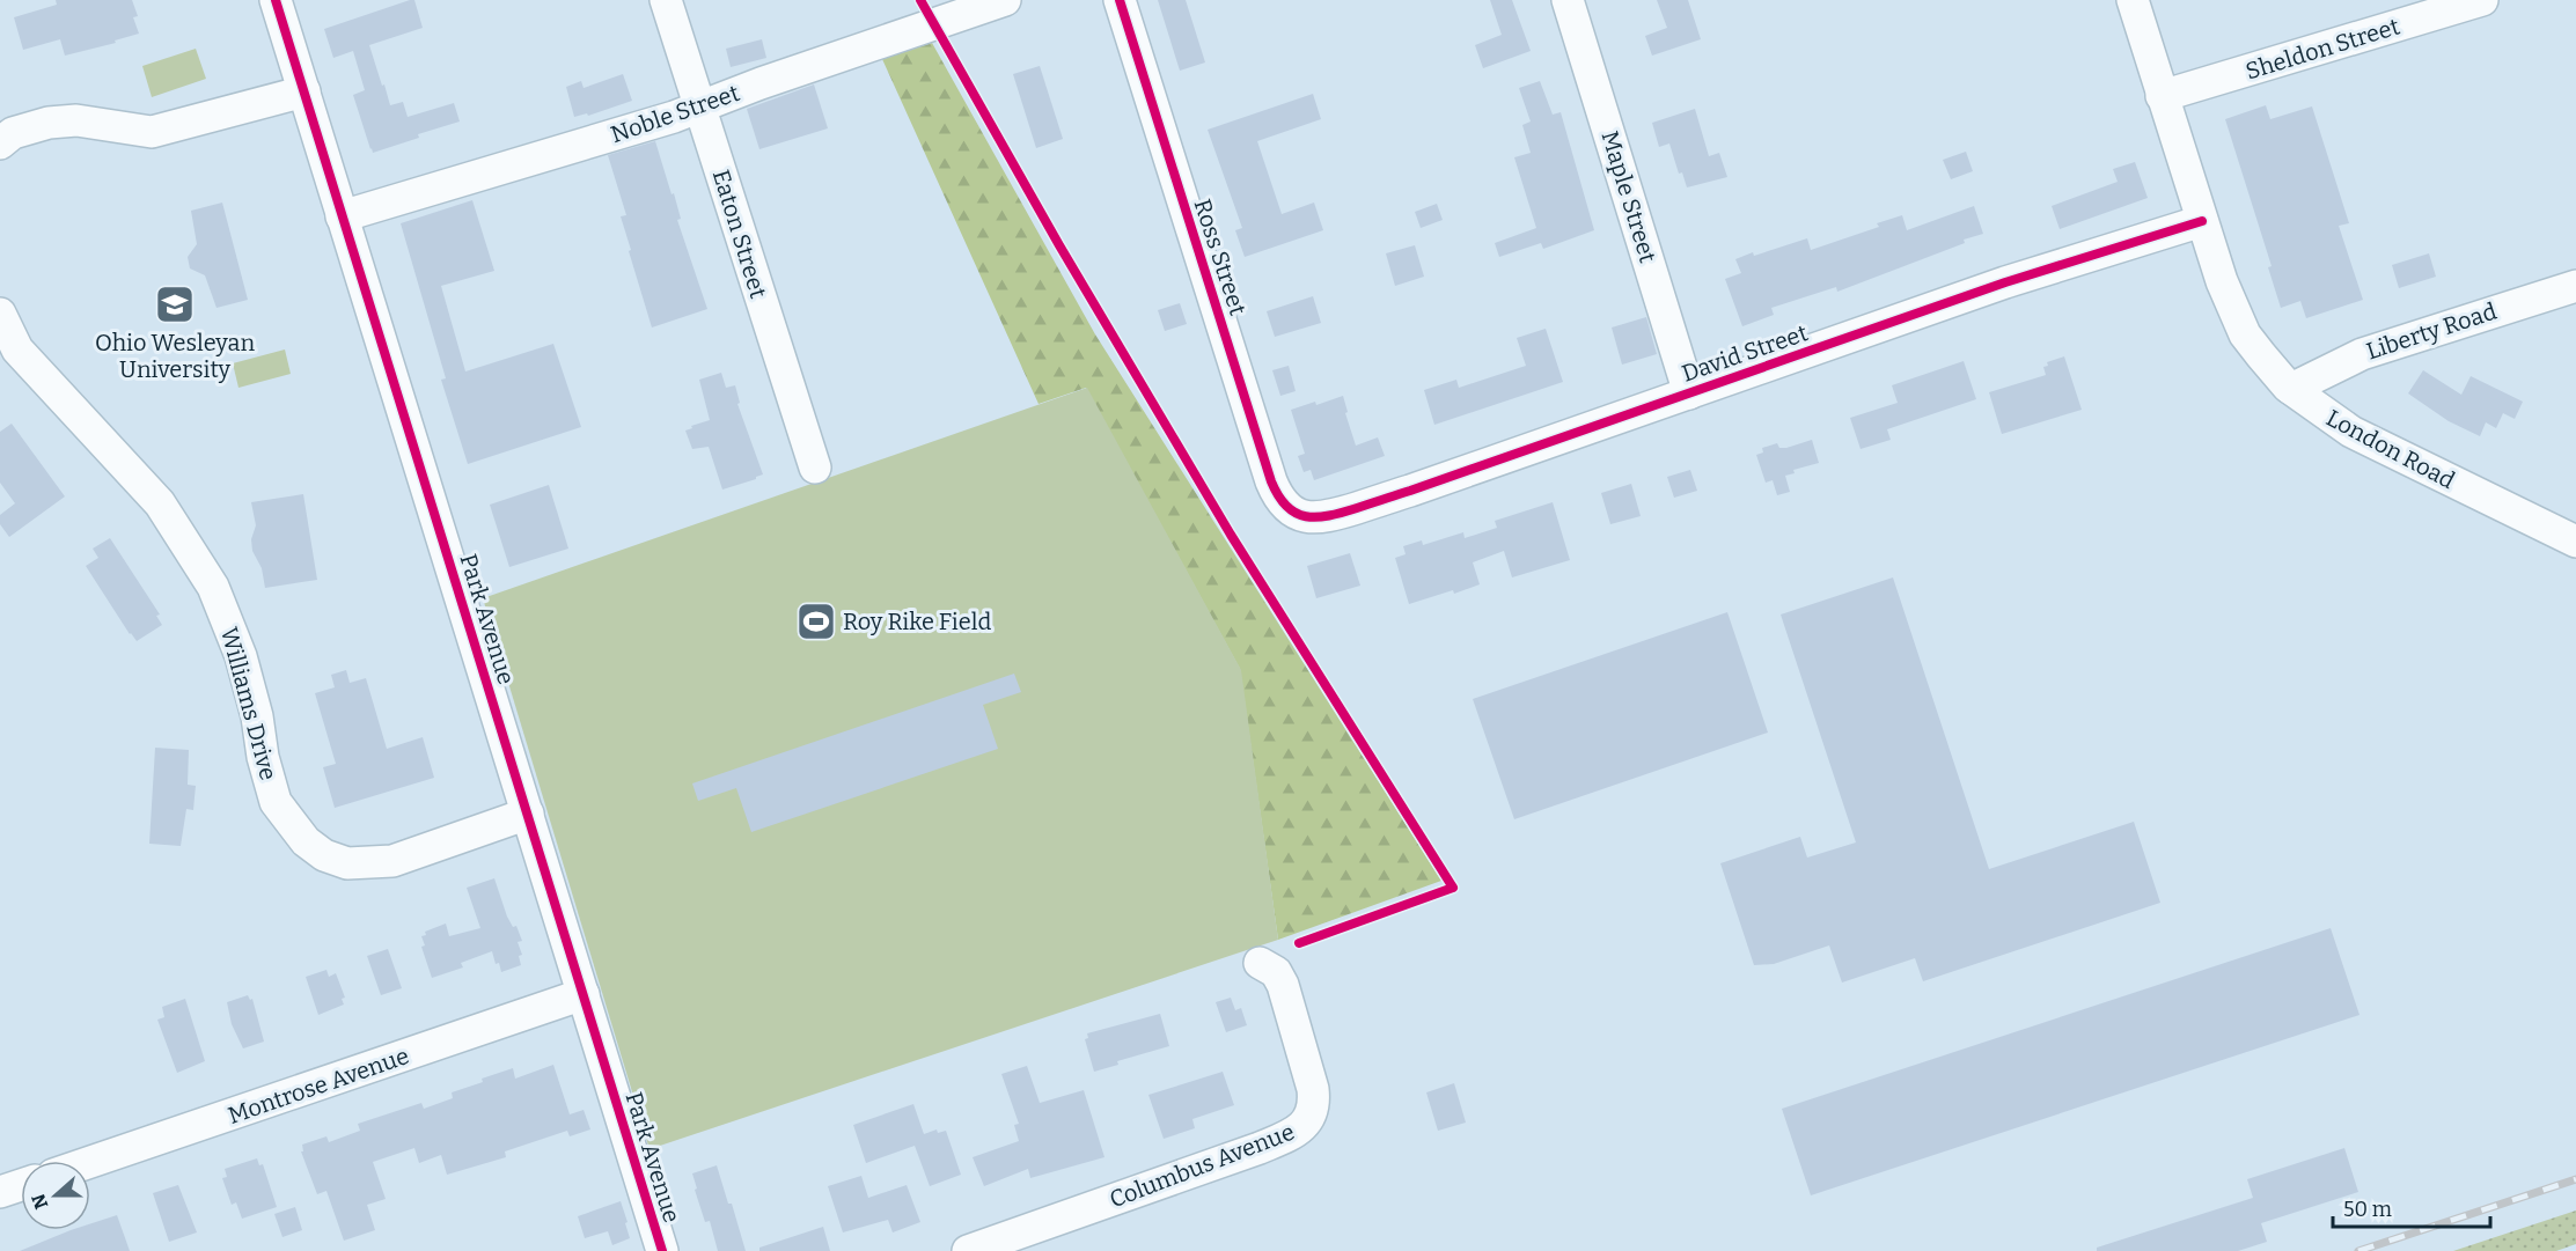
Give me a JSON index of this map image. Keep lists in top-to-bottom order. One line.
{"streets":{"street":["Sheldon Street","Noble Street","Maple Street","Eaton Street","Ross Street","Liberty Road","David Street","London Road","Park Avenue","Williams Drive","Montrose Avenue","Columbus Avenue"]},"crossings":[["Sheldon Street","London Road"],["Noble Street","Eaton Street"],["Noble Street","Park Avenue"],["Maple Street","David Street"],["Ross Street","David Street"],["Liberty Road","London Road"],["David Street","London Road"],["Park Avenue","Williams Drive"],["Park Avenue","Montrose Avenue"]],"places":{"school or university":["Ohio Wesleyan University"],"sports":["Roy Rike Field"]},"scale_bar":"50 m","north":"left"}
